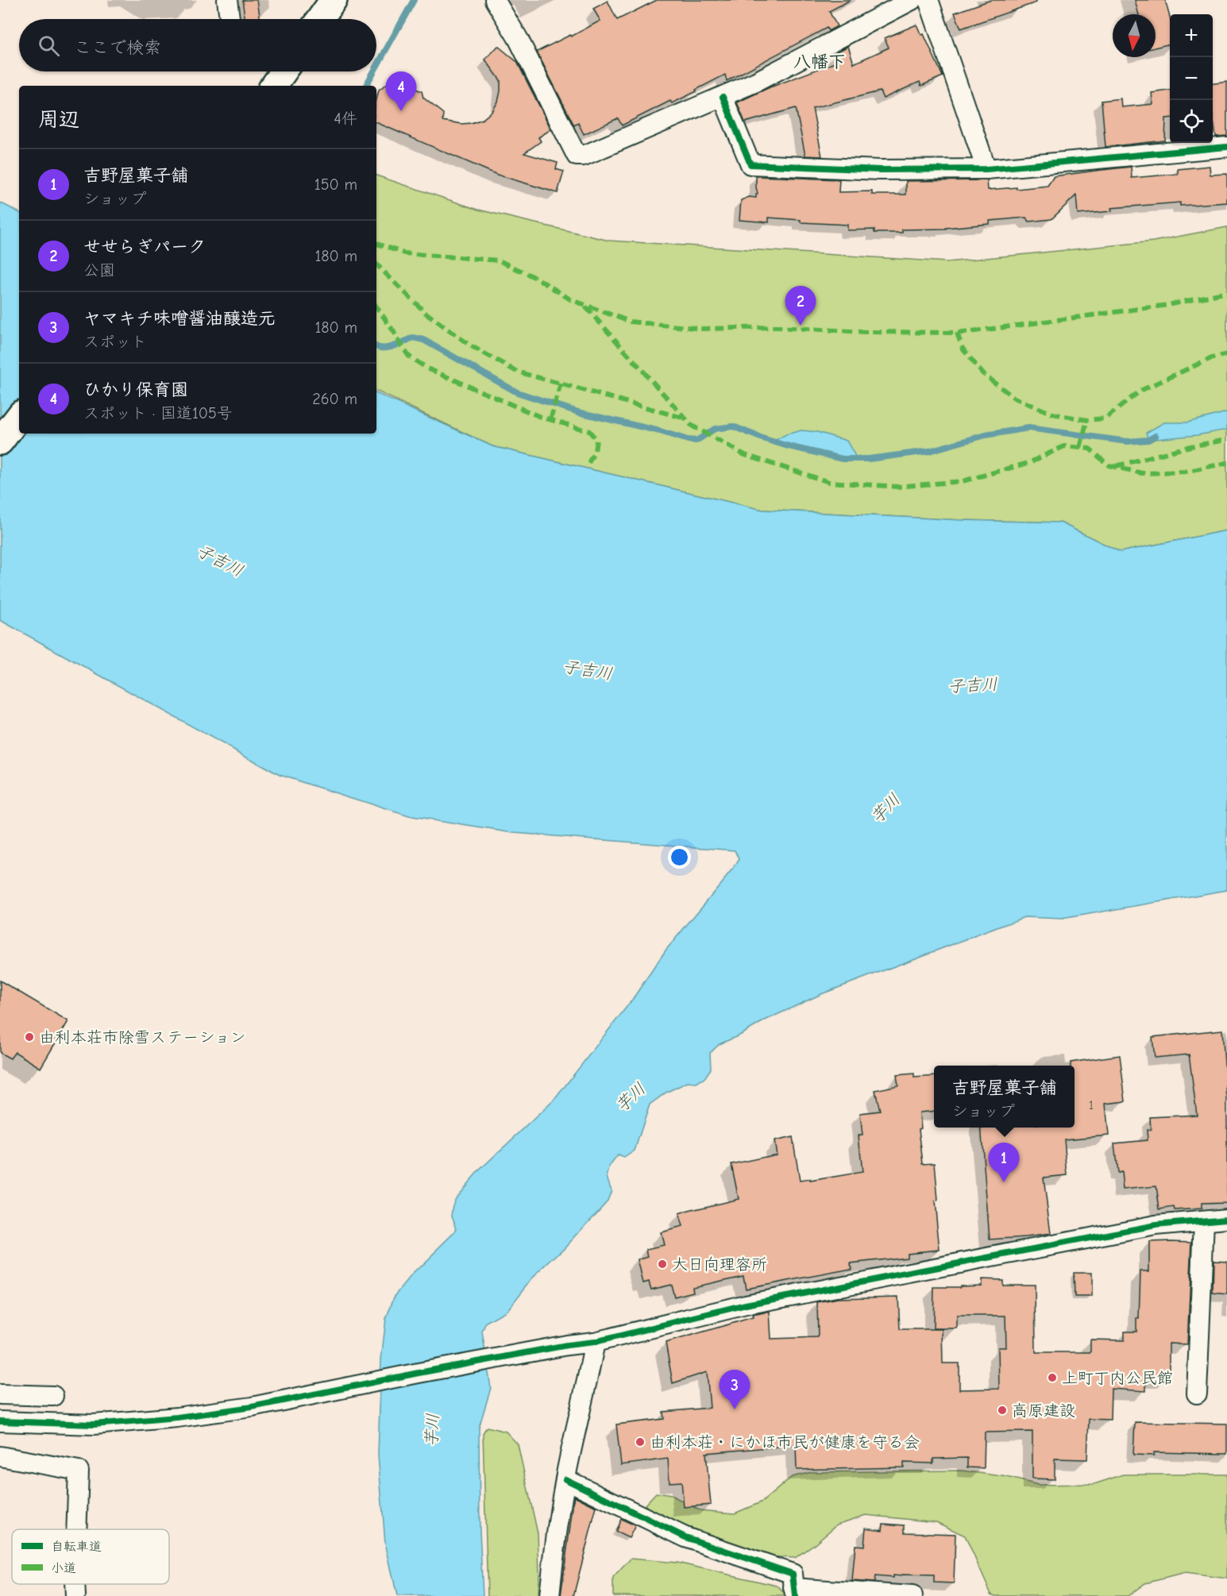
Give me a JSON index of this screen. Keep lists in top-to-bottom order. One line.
{"districts":["八幡下"],"water":["子吉川","芋川"],"places":["由利本荘市除雪ステーション","大日向理容所","上町丁内公民館","高原建設","由利本荘・にかほ市民が健康を守る会"],"house_numbers":["1"],"legend":["自転車道","小道"],"north":"bottom","page":{"map_buttons":["+","−"],"search":"ここで検索","pins":["4","2","1","3"],"heading":["周辺","4件"],"list":[{"mark":"1","name":"吉野屋菓子舗","note":"ショップ","value":"150 m"},{"mark":"2","name":"せせらぎパーク","note":"公園","value":"180 m"},{"mark":"3","name":"ヤマキチ味噌醤油醸造元","note":"スポット","value":"180 m"},{"mark":"4","name":"ひかり保育園","note":"スポット · 国道105号","value":"260 m"}],"popup":["吉野屋菓子舗","ショップ"]}}
